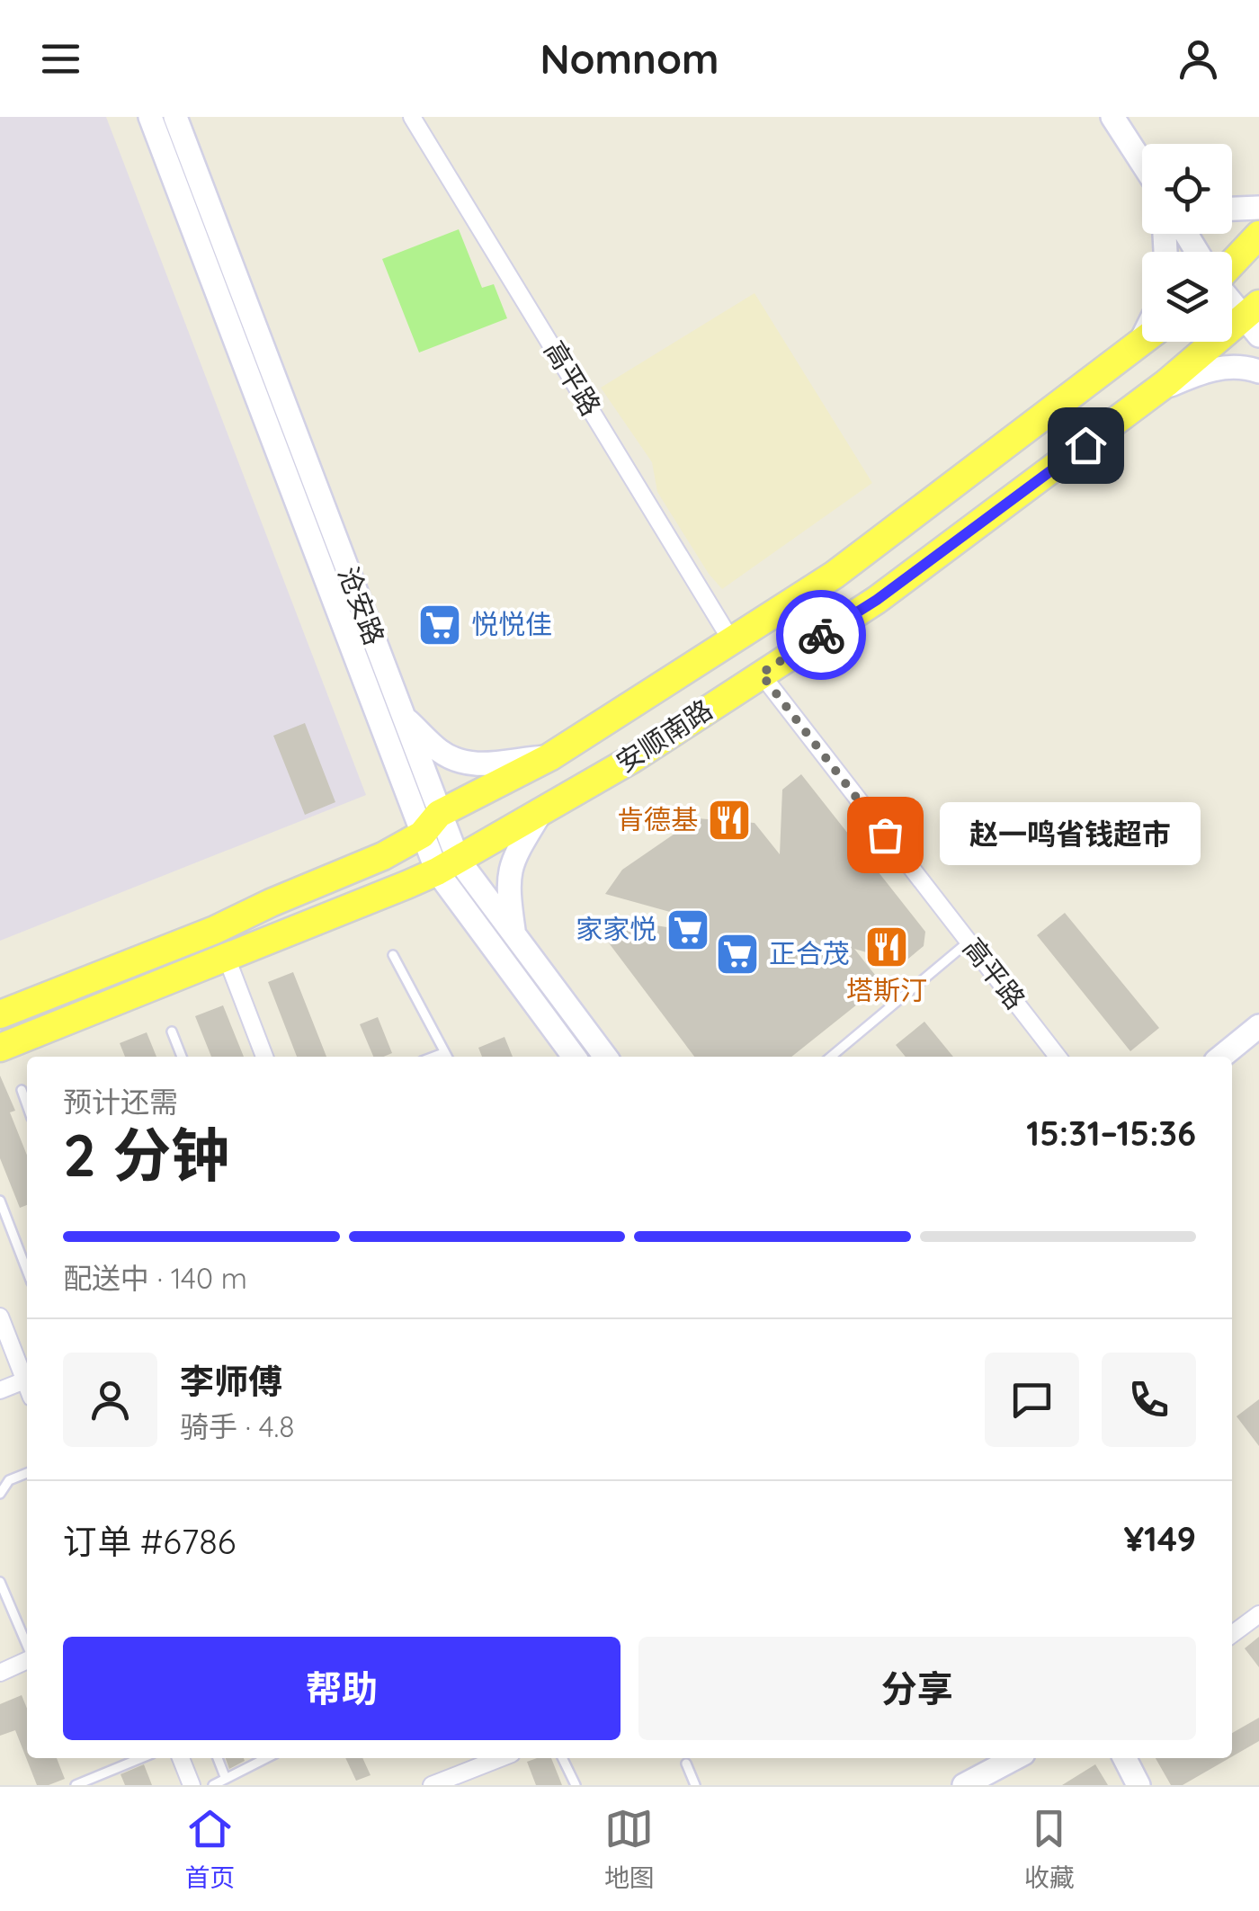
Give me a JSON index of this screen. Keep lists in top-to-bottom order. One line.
{"streets":{"main road":["安顺南路"],"street":["高平路","沧安路"]},"crossings":[["高平路","安顺南路"],["沧安路","安顺南路"]],"places":{"supermarket":["悦悦佳","家家悦","正合茂"],"restaurant":["肯德基","塔斯汀"],"other":["赵一鸣省钱超市"]},"page":{"header":"Nomnom","bubble":"赵一鸣省钱超市","heading":["2 分钟","预计还需","15:31–15:36"],"panel":["李师傅","骑手 · 4.8","订单 #6786","¥149"],"bar":"配送中 · 140 m","buttons":["帮助","分享"],"tabs":["首页","地图","收藏"]}}
